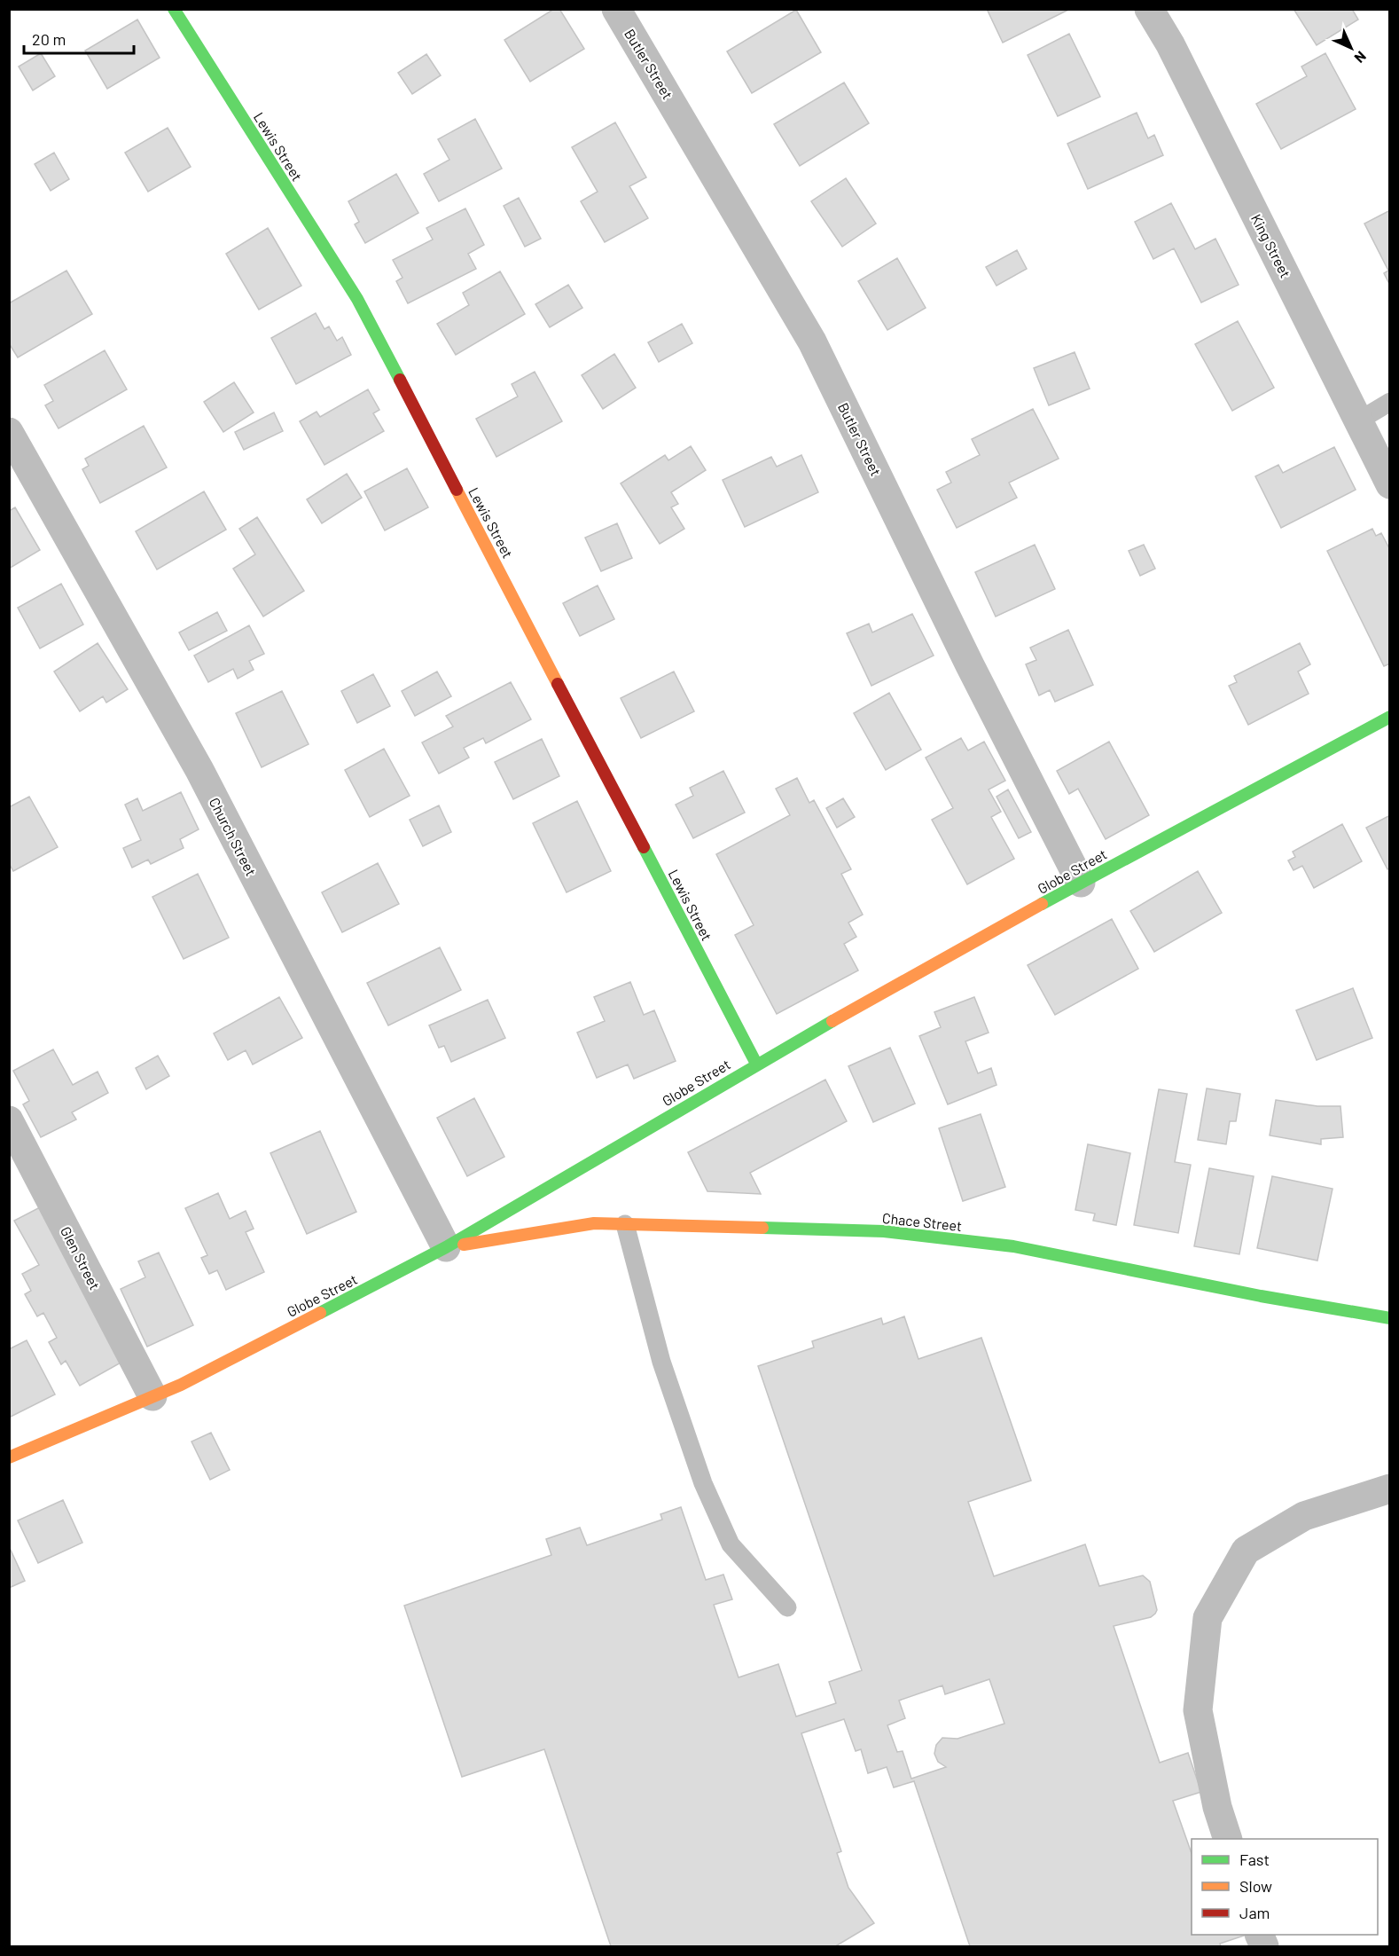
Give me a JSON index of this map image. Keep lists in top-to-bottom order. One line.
{"streets":{"street":["Butler Street","Lewis Street","King Street","Church Street","Globe Street","Chace Street","Glen Street"]},"crossings":[["Butler Street","Globe Street"],["Lewis Street","Globe Street"],["Church Street","Globe Street"],["Church Street","Chace Street"],["Globe Street","Chace Street"],["Globe Street","Glen Street"]],"legend":["Fast","Slow","Jam"],"scale_bar":"20 m","north":"bottom right"}
